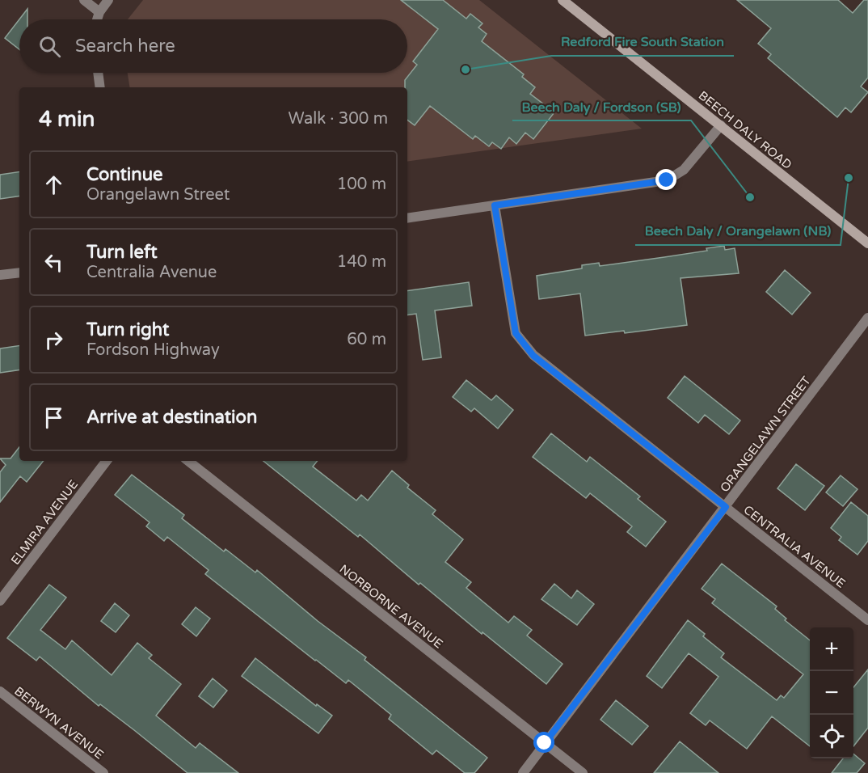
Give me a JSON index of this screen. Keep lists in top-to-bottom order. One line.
{"streets":{"main road":["BEECH DALY ROAD"],"street":["ORANGELAWN STREET","ELMIRA AVENUE","CENTRALIA AVENUE","NORBORNE AVENUE","BERWYN AVENUE"]},"crossings":[["ORANGELAWN STREET","CENTRALIA AVENUE"],["ORANGELAWN STREET","NORBORNE AVENUE"]],"places":["Redford Fire South Station","Beech Daly / Orangelawn (NB)","Beech Daly / Fordson (SB)"],"page":{"search":"Search here","heading":["4 min","Walk · 300 m"],"list":[["Continue","Orangelawn Street","100 m"],["Turn left","Centralia Avenue","140 m"],["Turn right","Fordson Highway","60 m"],"Arrive at destination"],"map_buttons":["+","−"]}}
